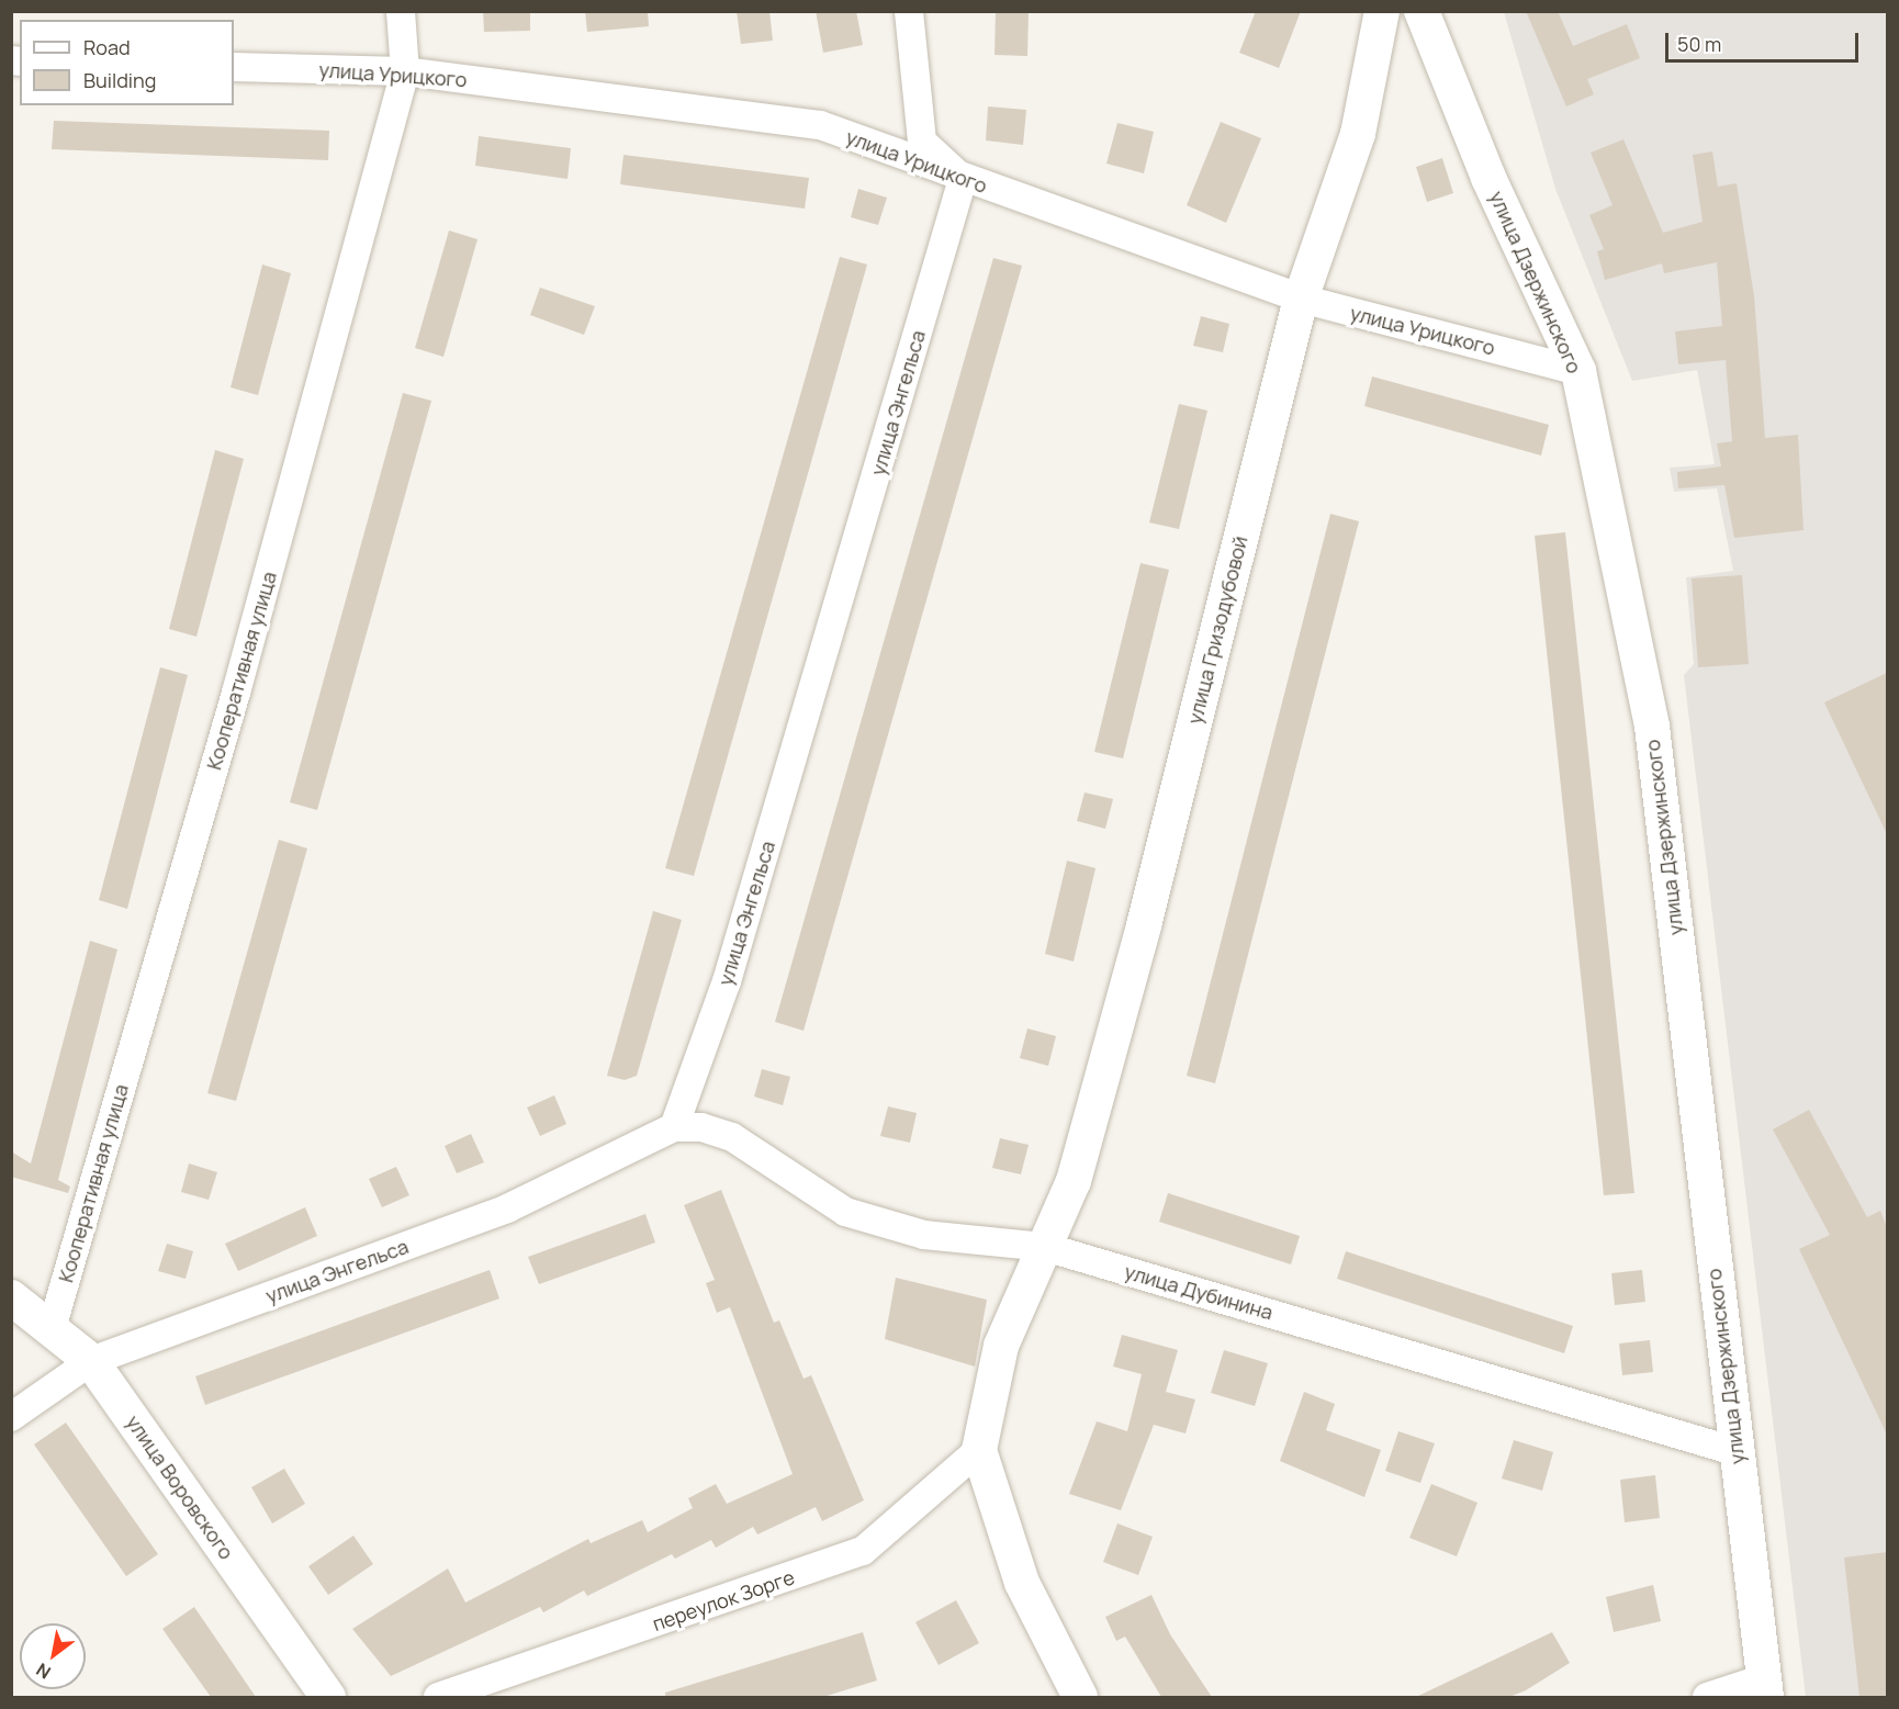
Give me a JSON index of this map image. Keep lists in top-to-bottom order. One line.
{"streets":{"street":["улица Урицкого","улица Дзержинского","улица Энгельса","улица Гризодубовой","Кооперативная улица","улица Дубинина","улица Воровского","переулок Зорге"]},"crossings":[["улица Урицкого","улица Дзержинского"],["улица Урицкого","улица Энгельса"],["улица Урицкого","улица Гризодубовой"],["улица Урицкого","Кооперативная улица"],["улица Дзержинского","улица Дубинина"],["улица Энгельса","улица Дубинина"],["улица Энгельса","улица Воровского"],["улица Гризодубовой","улица Дубинина"],["улица Гризодубовой","переулок Зорге"],["Кооперативная улица","улица Воровского"]],"legend":["Road","Building"],"scale_bar":"50 m","north":"bottom left"}
